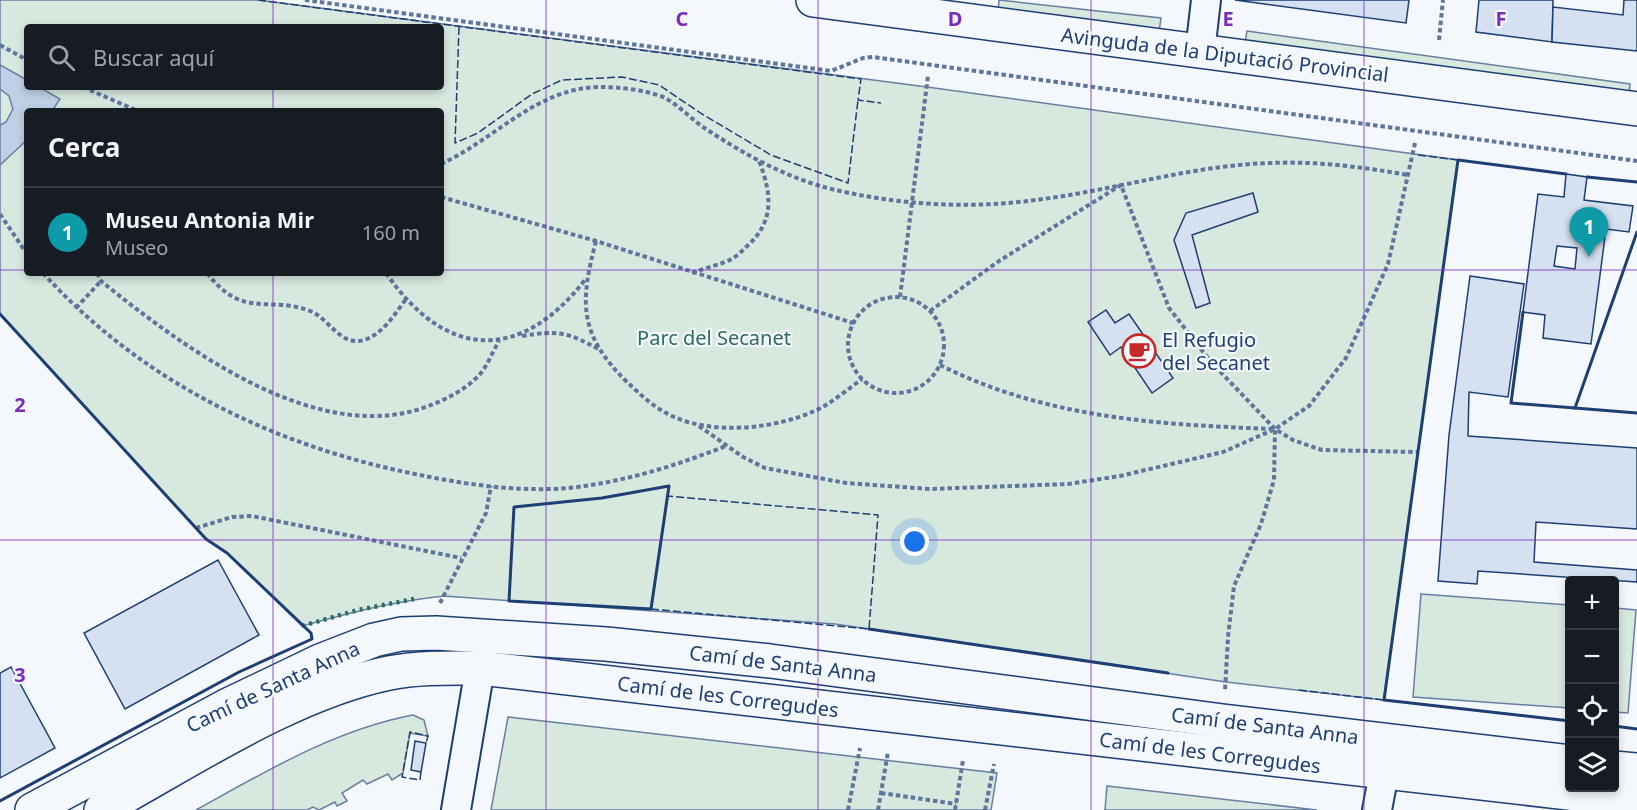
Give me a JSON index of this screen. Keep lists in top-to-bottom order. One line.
{"streets":{"street":["Avinguda de la Diputació Provincial","Camí de Santa Anna","Camí de les Corregudes"]},"parks":["Parc del Secanet"],"places":{"cafe":["El Refugio del Secanet"]},"page":{"search":"Buscar aquí","heading":"Cerca","list":[{"mark":"1","name":"Museu Antonia Mir","note":"Museo","value":"160 m"}],"pins":"1","map_buttons":["+","−"]},"grid":{"columns":["C","D","E","F"],"rows":["2","3"]}}
